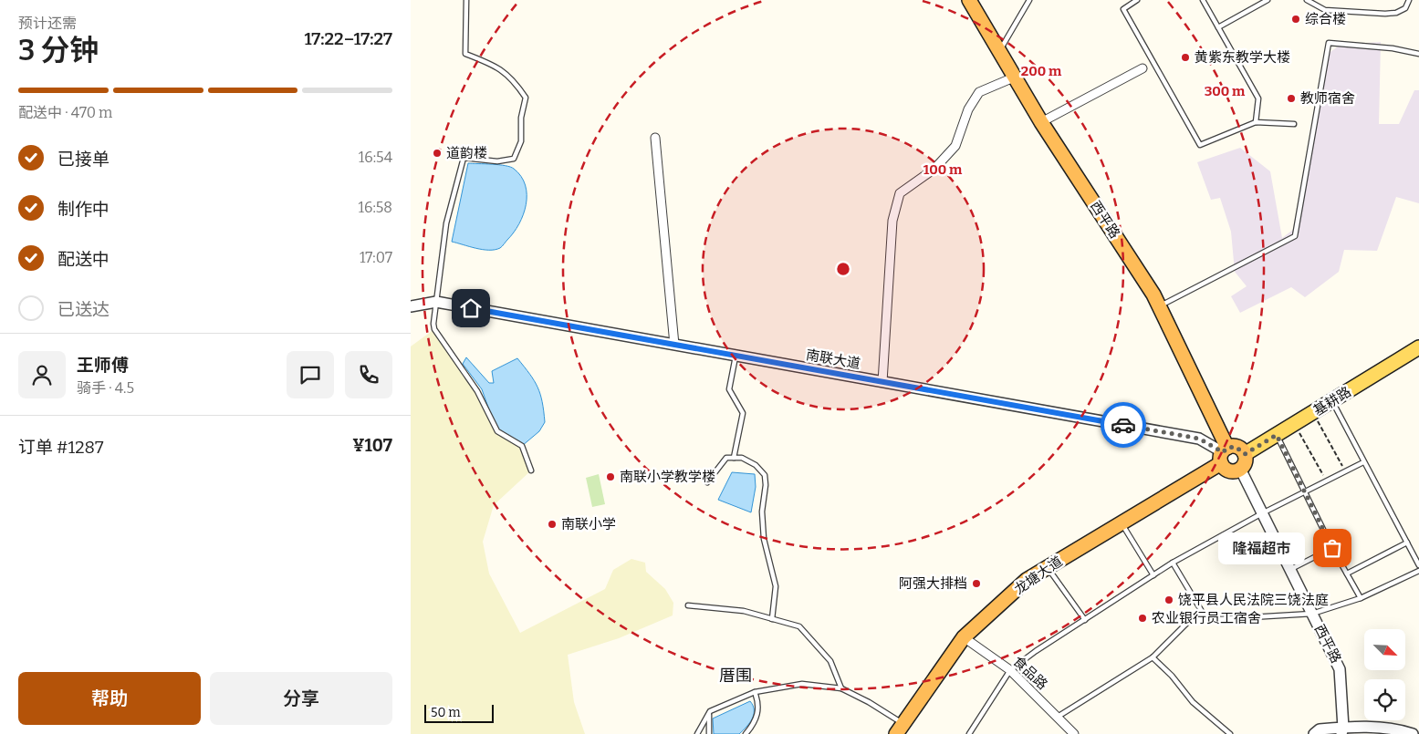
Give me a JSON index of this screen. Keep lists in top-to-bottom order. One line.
{"streets":{"highway":["西平路","龙塘大道"],"main road":["基耕路"],"street":["南联大道","食品路"]},"crossings":[["西平路","南联大道"],["西平路","龙塘大道"],["南联大道","龙塘大道"],["龙塘大道","食品路"]],"districts":["厝围"],"places":["综合楼","黄紫东教学大楼","教师宿舍","道韵楼","南联小学教学楼","南联小学","隆福超市","阿强大排档","饶平县人民法院三饶法庭","农业银行员工宿舍"],"scale_bar":"50 m","north":"bottom right","page":{"heading":["3 分钟","预计还需","17:22–17:27"],"panel":["王师傅","骑手 · 4.5","订单 #1287","¥107"],"bar":"配送中 · 470 m","list":[["已接单","16:54"],["制作中","16:58"],["配送中","17:07"],"已送达"],"bubble":"隆福超市","buttons":["帮助","分享"],"scale":"50 m"},"rings":["200 m","300 m","100 m"]}
